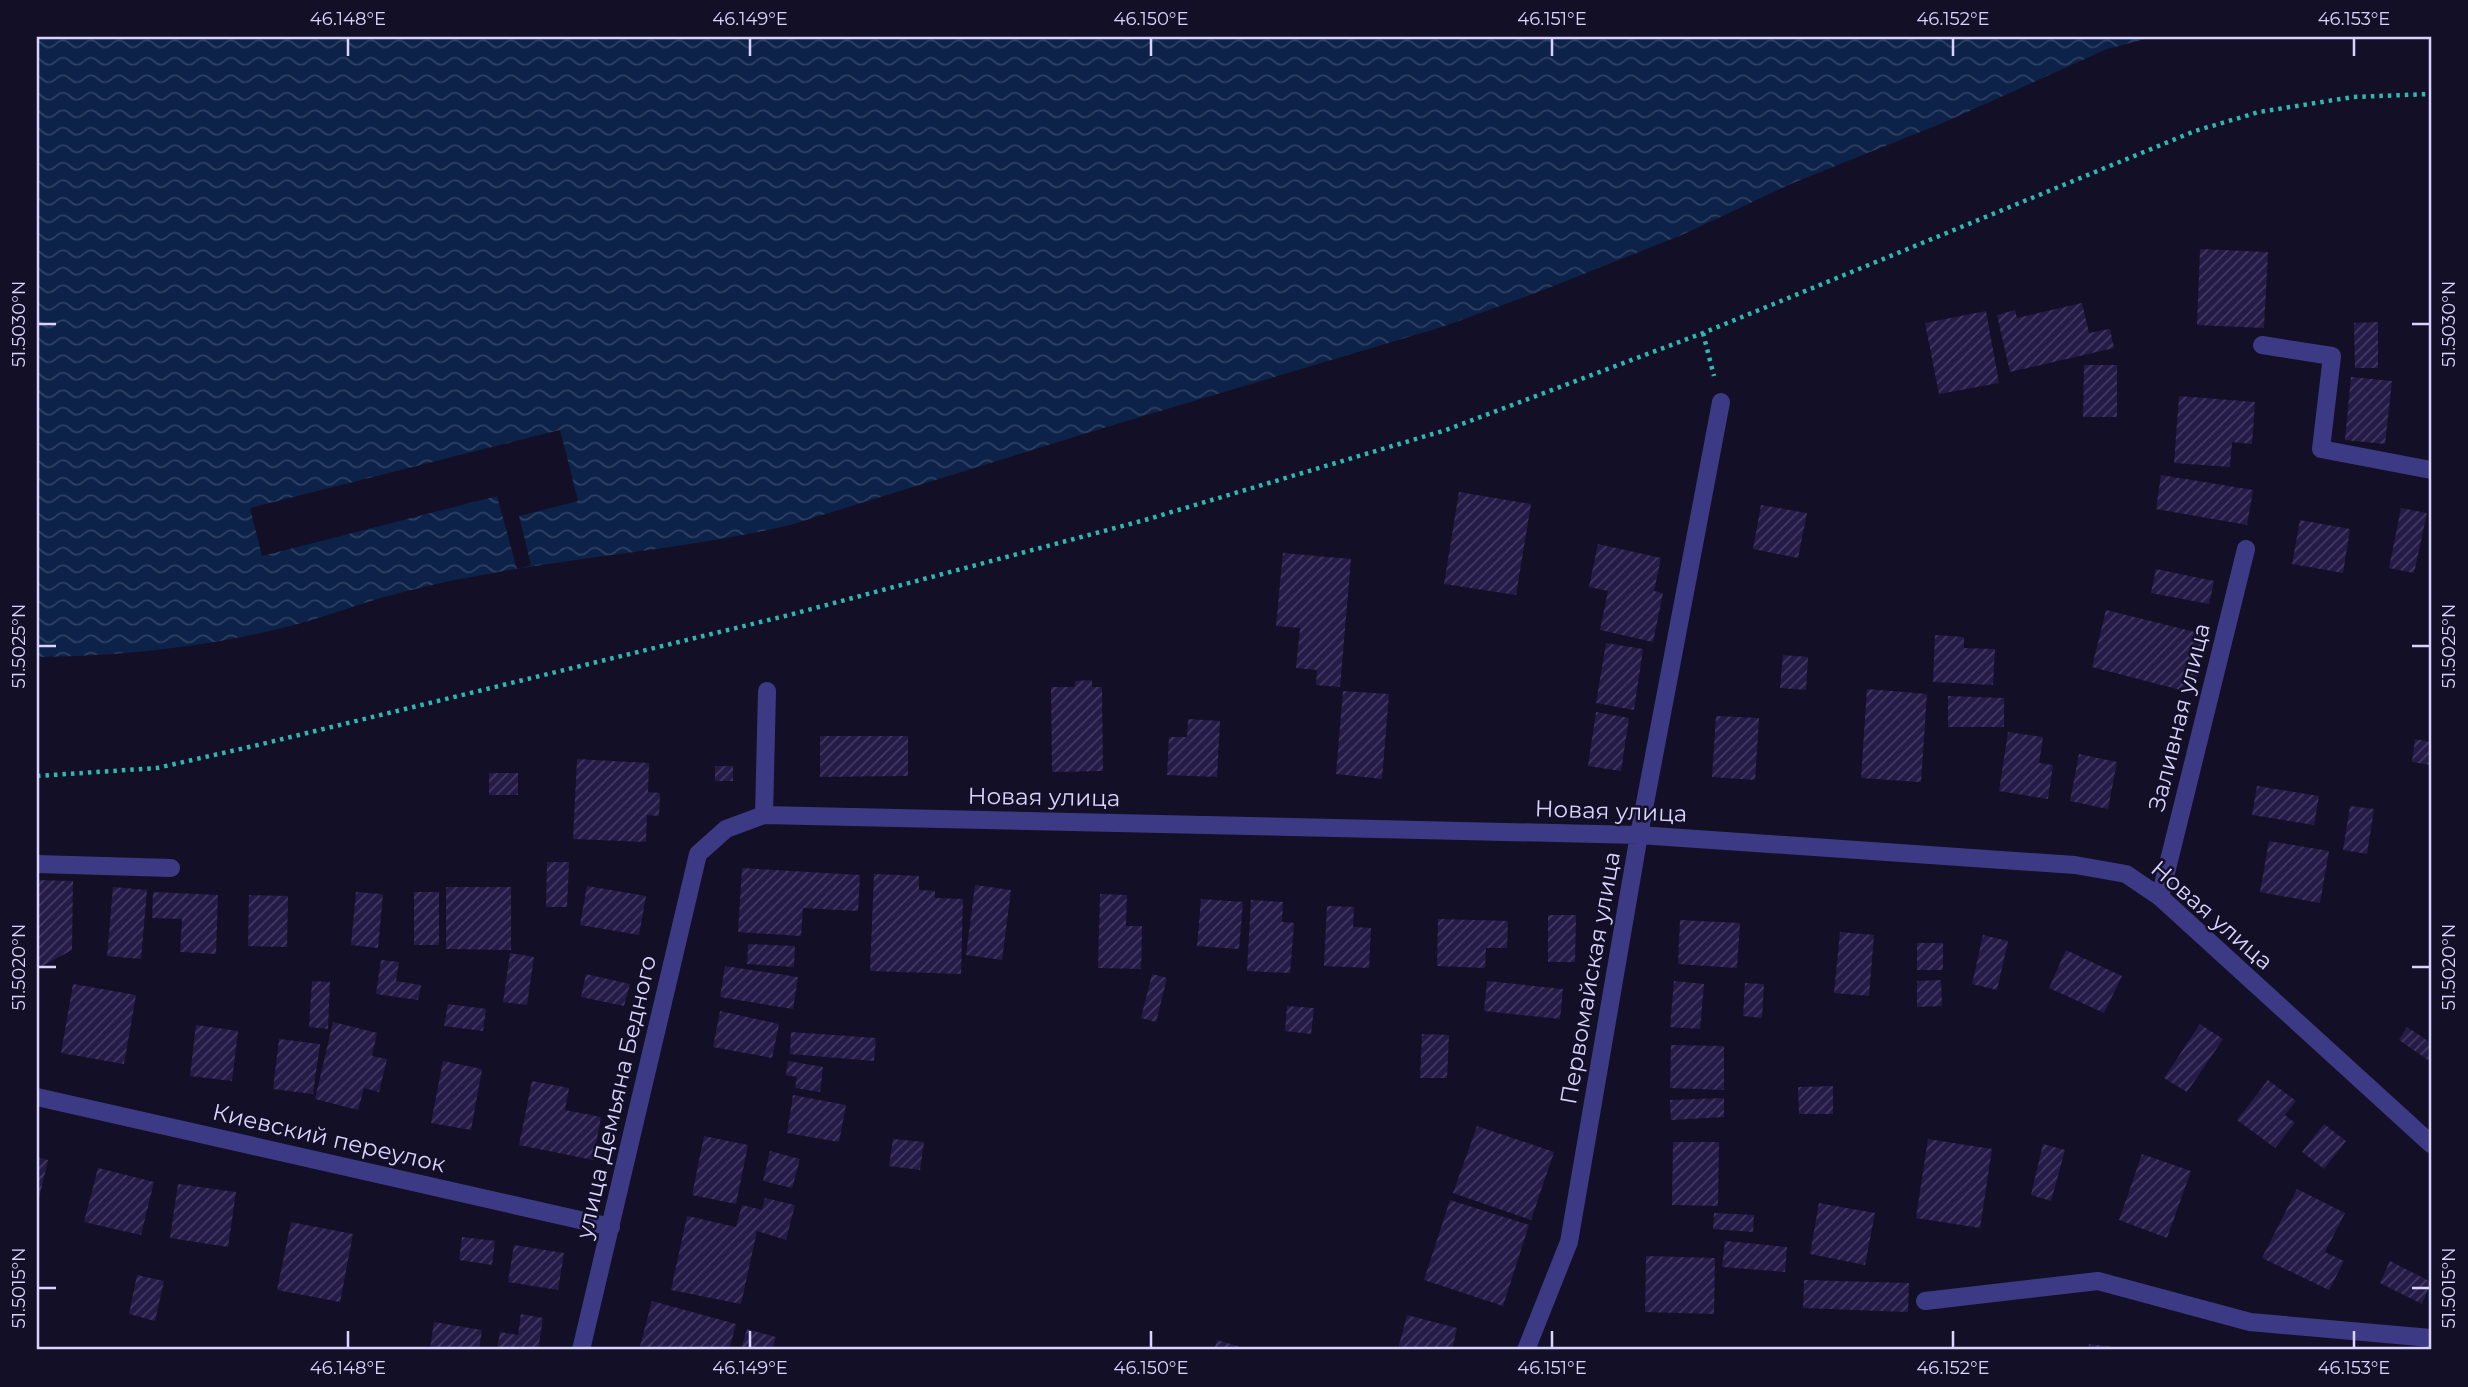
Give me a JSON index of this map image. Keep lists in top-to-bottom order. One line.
{"streets":{"street":["Заливная улица","Новая улица","Первомайская улица","улица Демьяна Бедного","Киевский переулок"]},"crossings":[["Заливная улица","Новая улица"],["Новая улица","Первомайская улица"],["Новая улица","улица Демьяна Бедного"],["улица Демьяна Бедного","Киевский переулок"]],"coordinates":["46.148°E","46.149°E","46.150°E","46.151°E","46.152°E","46.153°E","51.5030°N","51.5025°N","51.5020°N","51.5015°N"]}
